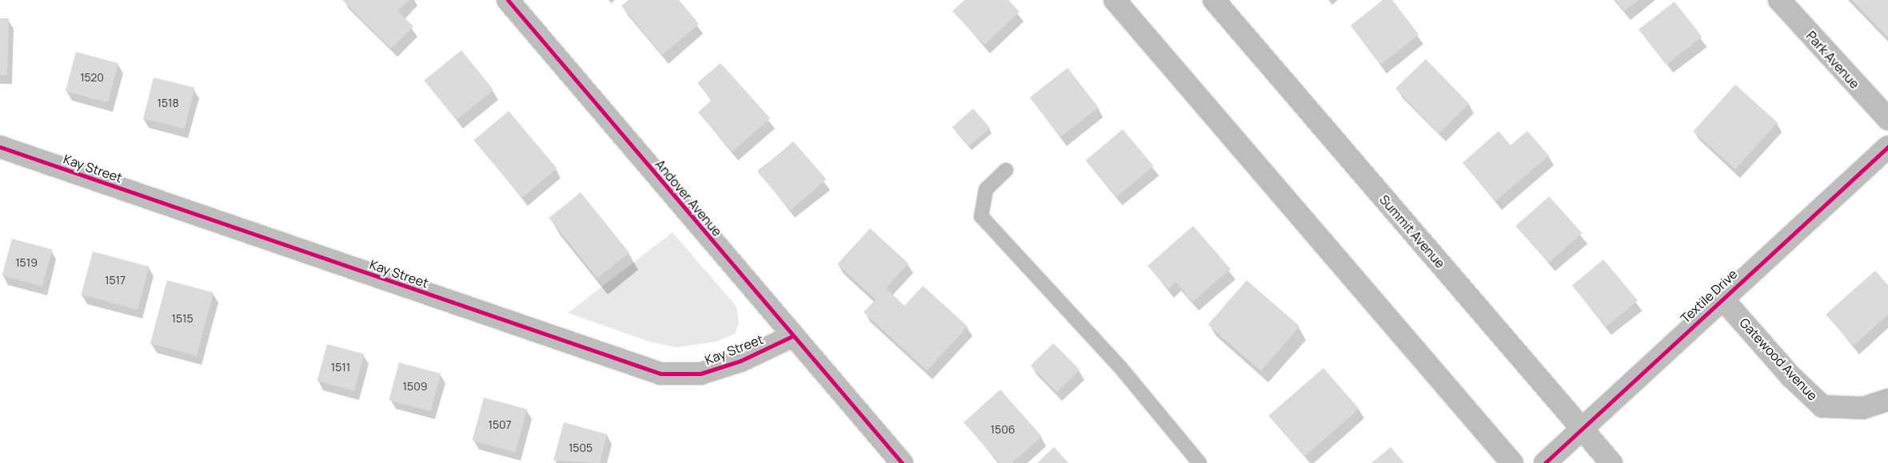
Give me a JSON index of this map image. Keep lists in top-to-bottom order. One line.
{"streets":{"street":["Park Avenue","Kay Street","Andover Avenue","Summit Avenue","Textile Drive","Gatewood Avenue"]},"crossings":[["Kay Street","Andover Avenue"],["Summit Avenue","Textile Drive"],["Textile Drive","Gatewood Avenue"]],"house_numbers":["1520","1518","1519","1517","1515","1511","1509","1507","1506","1505"]}
